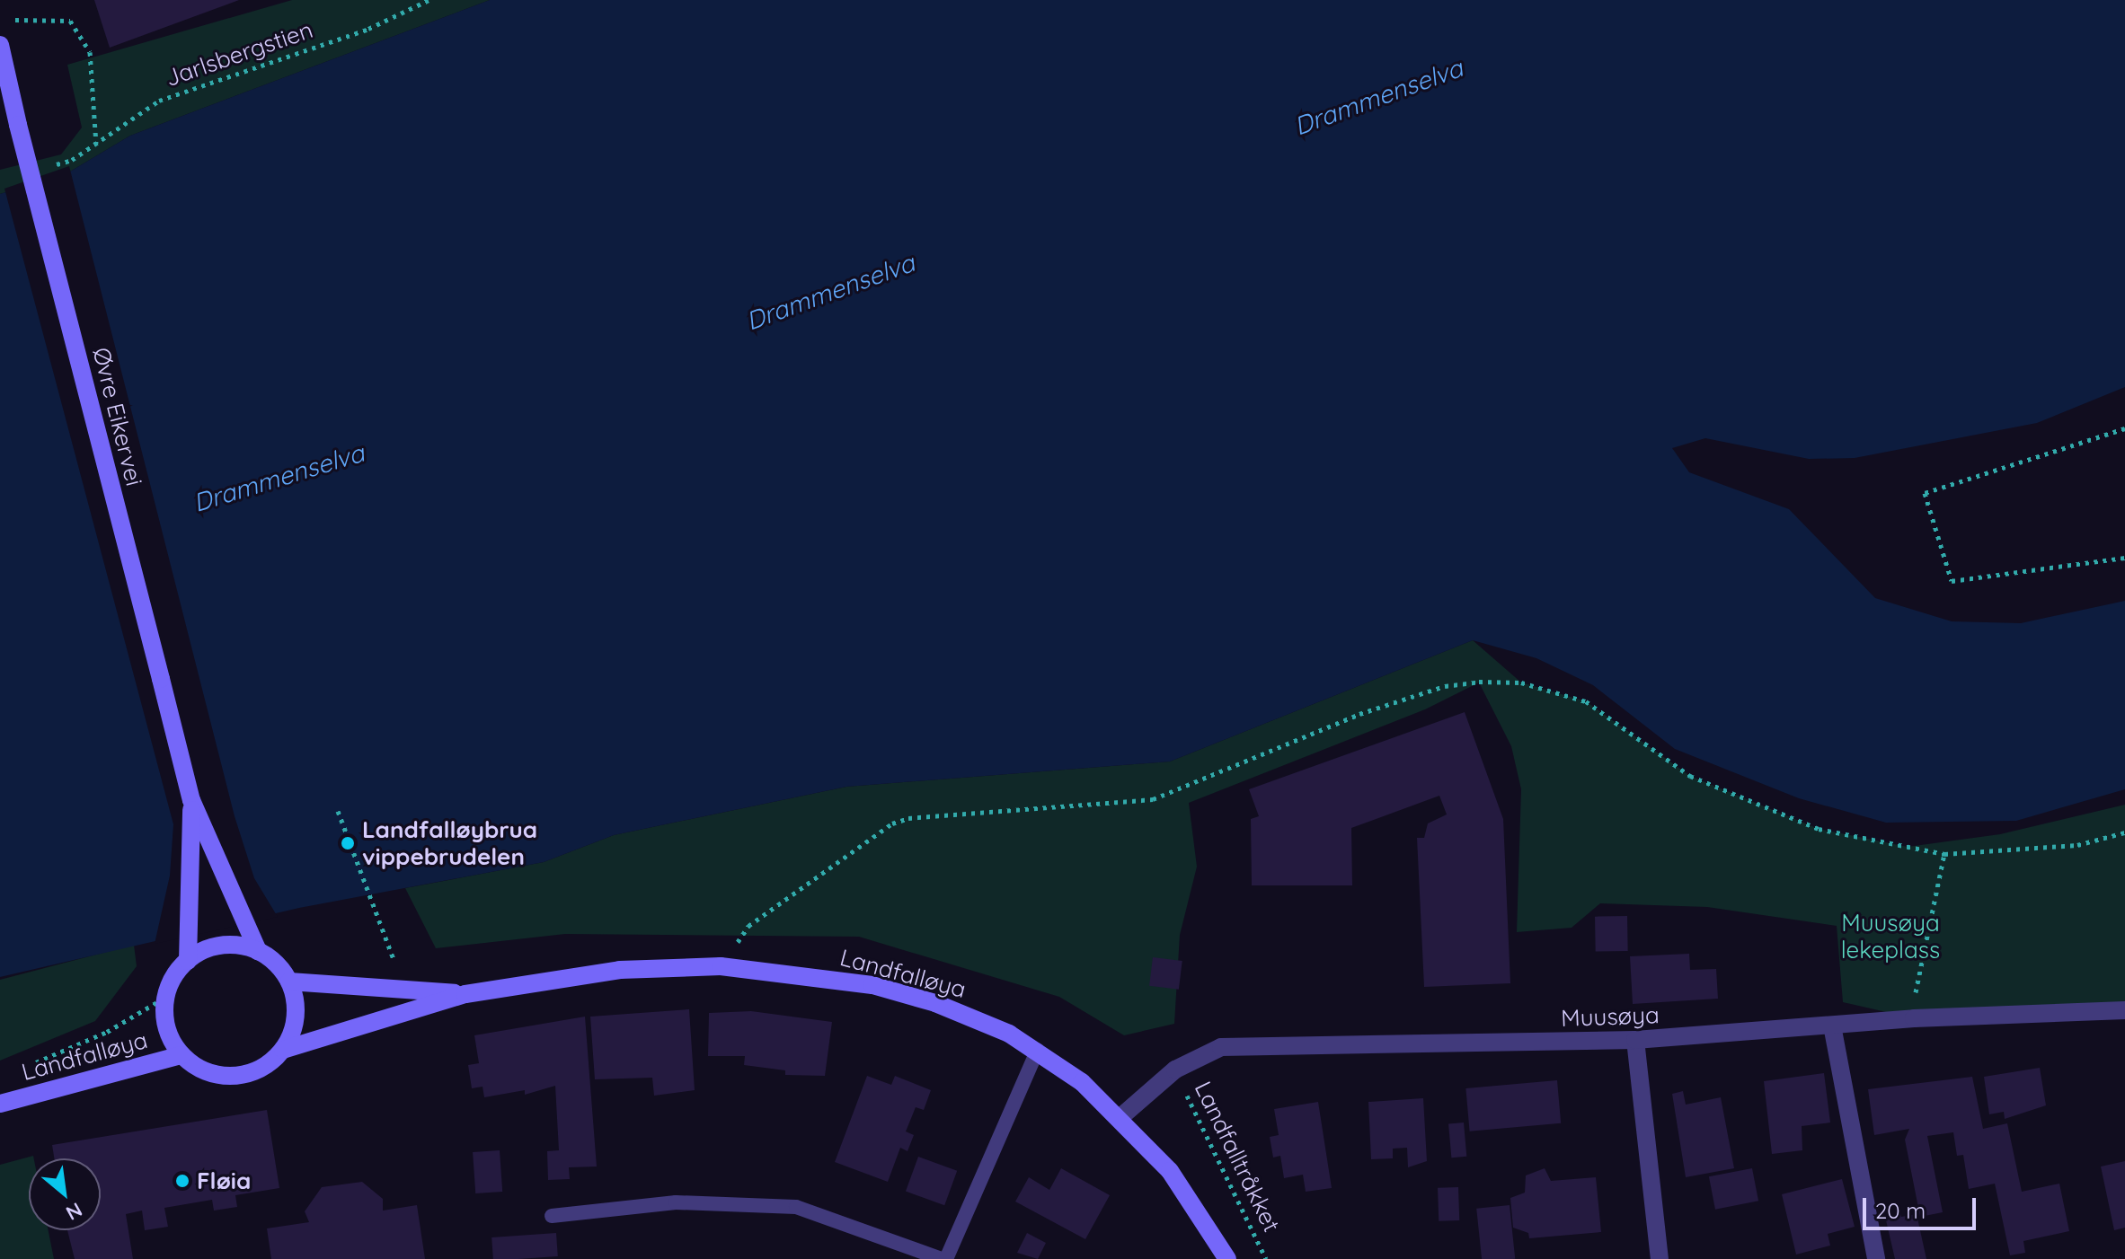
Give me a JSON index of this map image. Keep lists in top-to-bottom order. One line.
{"streets":{"main road":["Øvre Eikervei","Landfalløya"],"street":["Muusøya"],"path":["Jarlsbergstien","Landfalltråkket"]},"crossings":[["Øvre Eikervei","Landfalløya"],["Landfalløya","Muusøya"],["Muusøya","Landfalltråkket"]],"water":["Drammenselva"],"parks":["Muusøya lekeplass"],"places":["Landfalløybrua vippebrudelen","Fløia"],"scale_bar":"20 m","north":"bottom right"}
